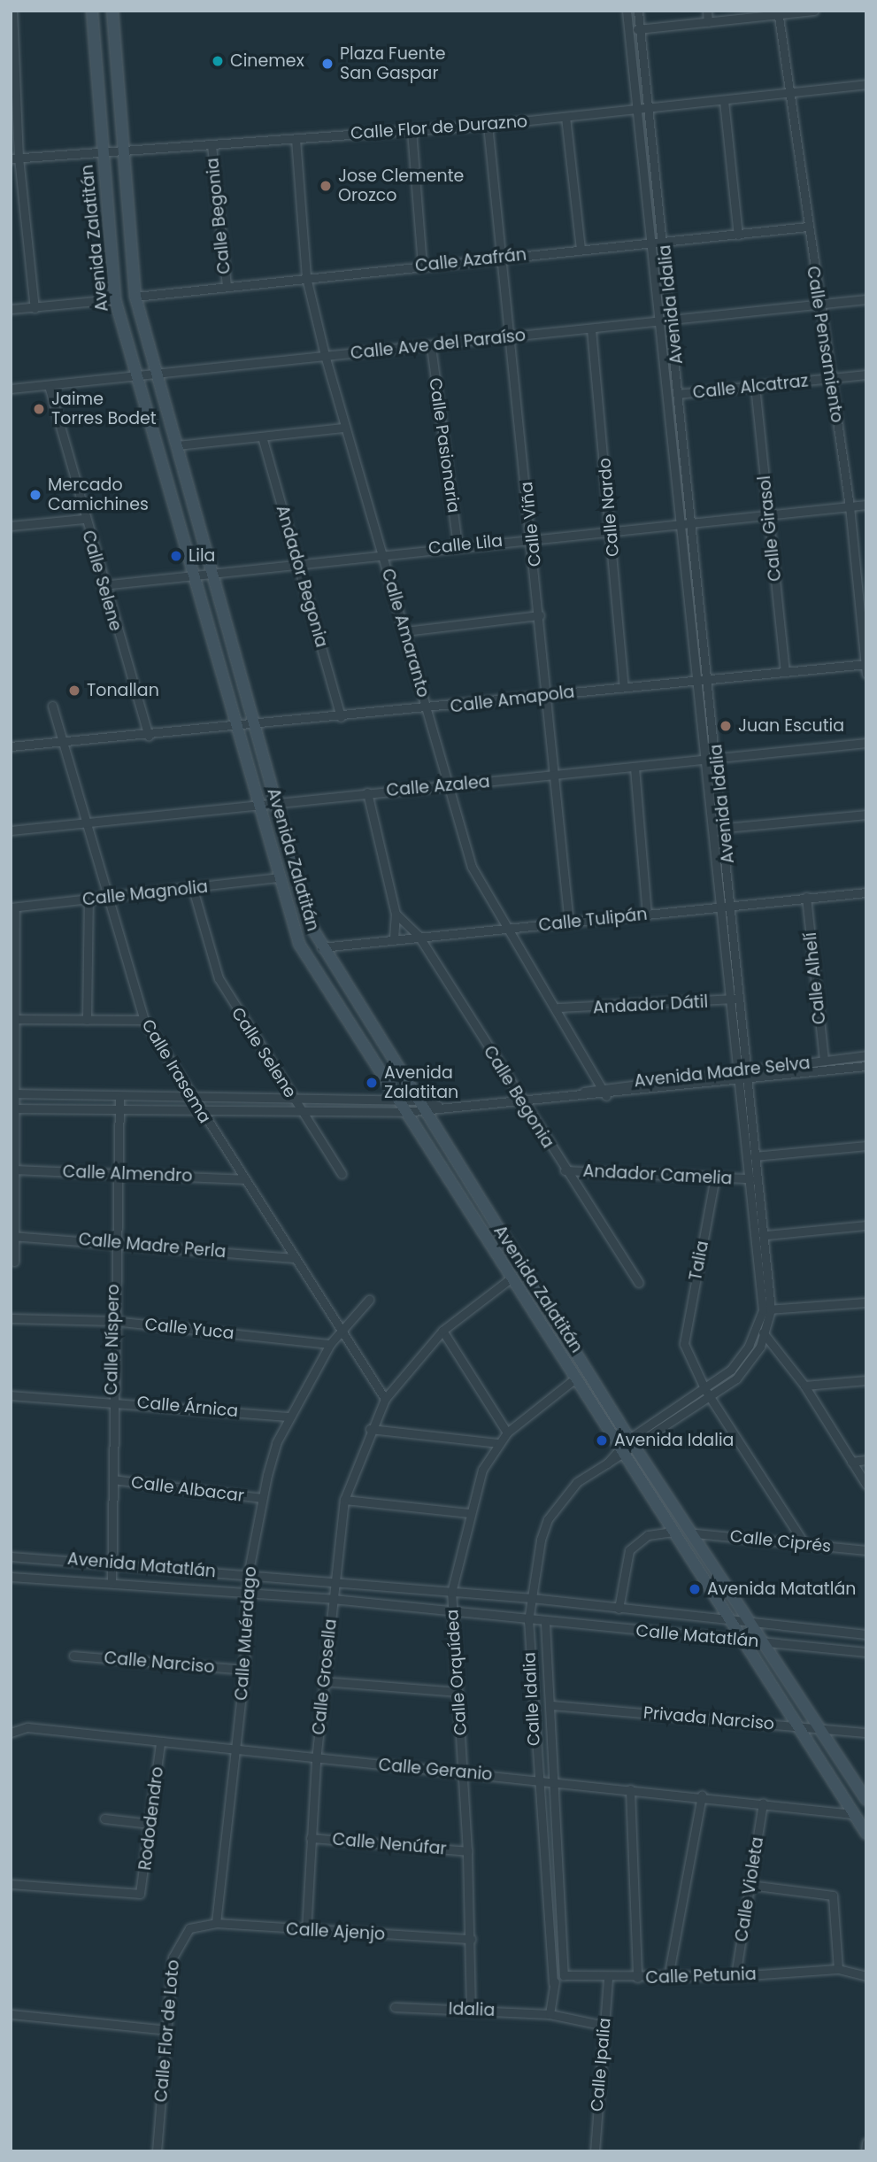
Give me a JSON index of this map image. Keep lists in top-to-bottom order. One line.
{"streets":{"street":["Calle Flor de Durazno","Calle Begonia","Avenida Zalatitán","Calle Azafrán","Avenida Idalia","Calle Ave del Paraíso","Calle Pensamiento","Calle Alcatraz","Calle Pasionaria","Calle Nardo","Calle Viña","Calle Girasol","Calle Lila","Andador Begonia","Calle Selene","Calle Amaranto","Calle Amapola","Calle Azalea","Calle Magnolia","Calle Tulipán","Calle Alhelí","Andador Dátil","Calle Irasema","Avenida Madre Selva","Calle Almendro","Andador Camelia","Calle Madre Perla","Talia","Calle Yuca","Calle Níspero","Calle Árnica","Calle Albacar","Calle Ciprés","Avenida Matatlán","Calle Muérdago","Calle Matatlán","Calle Narciso","Calle Orquídea","Calle Grosella","Calle Idalia","Privada Narciso","Calle Geranio","Rododendro","Calle Nenúfar","Calle Violeta","Calle Ajenjo","Calle Petunia","Idalia","Calle Flor de Loto","Calle Ipalia"]},"crossings":[["Calle Flor de Durazno","Calle Begonia"],["Calle Flor de Durazno","Avenida Zalatitán"],["Calle Flor de Durazno","Avenida Idalia"],["Calle Flor de Durazno","Calle Pensamiento"],["Calle Flor de Durazno","Calle Viña"],["Calle Flor de Durazno","Calle Amaranto"],["Calle Begonia","Calle Azafrán"],["Calle Begonia","Calle Tulipán"],["Calle Begonia","Avenida Madre Selva"],["Calle Begonia","Andador Camelia"],["Avenida Zalatitán","Calle Azafrán"],["Avenida Zalatitán","Avenida Idalia"],["Avenida Zalatitán","Calle Ave del Paraíso"],["Avenida Zalatitán","Calle Lila"],["Avenida Zalatitán","Calle Amapola"],["Avenida Zalatitán","Calle Azalea"],["Avenida Zalatitán","Calle Magnolia"],["Avenida Zalatitán","Calle Tulipán"],["Avenida Zalatitán","Avenida Madre Selva"],["Avenida Zalatitán","Calle Ciprés"],["Avenida Zalatitán","Calle Matatlán"],["Avenida Zalatitán","Calle Orquídea"],["Avenida Zalatitán","Calle Grosella"],["Avenida Zalatitán","Calle Idalia"],["Avenida Zalatitán","Privada Narciso"],["Avenida Zalatitán","Calle Geranio"],["Calle Azafrán","Avenida Idalia"],["Calle Azafrán","Calle Pensamiento"],["Calle Azafrán","Calle Viña"],["Calle Azafrán","Calle Amaranto"],["Avenida Idalia","Calle Ave del Paraíso"],["Avenida Idalia","Calle Alcatraz"],["Avenida Idalia","Calle Lila"],["Avenida Idalia","Calle Amapola"],["Avenida Idalia","Calle Azalea"],["Avenida Idalia","Calle Tulipán"],["Avenida Idalia","Andador Dátil"],["Avenida Idalia","Avenida Madre Selva"],["Avenida Idalia","Andador Camelia"],["Avenida Idalia","Talia"],["Avenida Idalia","Calle Idalia"],["Calle Ave del Paraíso","Calle Pensamiento"],["Calle Ave del Paraíso","Calle Pasionaria"],["Calle Ave del Paraíso","Calle Nardo"],["Calle Ave del Paraíso","Calle Viña"],["Calle Ave del Paraíso","Calle Selene"],["Calle Ave del Paraíso","Calle Amaranto"],["Calle Pensamiento","Calle Alcatraz"],["Calle Pensamiento","Calle Lila"],["Calle Pensamiento","Calle Amapola"],["Calle Alcatraz","Calle Girasol"],["Calle Pasionaria","Calle Lila"],["Calle Nardo","Calle Lila"],["Calle Nardo","Calle Amapola"],["Calle Viña","Calle Lila"],["Calle Viña","Calle Amapola"],["Calle Viña","Calle Azalea"],["Calle Viña","Calle Tulipán"],["Calle Girasol","Calle Lila"],["Calle Girasol","Calle Amapola"],["Calle Lila","Andador Begonia"],["Calle Lila","Calle Selene"],["Calle Lila","Calle Amaranto"],["Andador Begonia","Calle Amapola"],["Calle Selene","Calle Amapola"],["Calle Selene","Calle Magnolia"],["Calle Selene","Avenida Madre Selva"],["Calle Amaranto","Calle Amapola"],["Calle Amaranto","Calle Azalea"],["Calle Amaranto","Calle Tulipán"],["Calle Amaranto","Andador Dátil"],["Calle Amaranto","Avenida Madre Selva"],["Calle Amapola","Calle Irasema"],["Calle Azalea","Calle Irasema"],["Calle Magnolia","Calle Irasema"],["Calle Tulipán","Calle Alhelí"],["Calle Alhelí","Avenida Madre Selva"],["Calle Irasema","Avenida Madre Selva"],["Calle Irasema","Calle Almendro"],["Calle Irasema","Calle Madre Perla"],["Calle Irasema","Calle Muérdago"],["Calle Irasema","Calle Grosella"],["Avenida Madre Selva","Calle Níspero"],["Calle Almendro","Calle Níspero"],["Andador Camelia","Talia"],["Calle Madre Perla","Calle Níspero"],["Calle Yuca","Calle Níspero"],["Calle Yuca","Calle Muérdago"],["Calle Níspero","Calle Árnica"],["Calle Níspero","Calle Albacar"],["Calle Níspero","Avenida Matatlán"],["Calle Árnica","Calle Muérdago"],["Calle Albacar","Calle Muérdago"],["Avenida Matatlán","Calle Muérdago"],["Avenida Matatlán","Calle Matatlán"],["Avenida Matatlán","Calle Orquídea"],["Avenida Matatlán","Calle Grosella"],["Avenida Matatlán","Calle Idalia"],["Calle Muérdago","Calle Narciso"],["Calle Muérdago","Calle Geranio"],["Calle Muérdago","Calle Ajenjo"],["Calle Matatlán","Calle Idalia"],["Calle Orquídea","Calle Geranio"],["Calle Orquídea","Calle Nenúfar"],["Calle Orquídea","Calle Ajenjo"],["Calle Orquídea","Idalia"],["Calle Grosella","Calle Geranio"],["Calle Grosella","Calle Nenúfar"],["Calle Grosella","Calle Ajenjo"],["Calle Idalia","Privada Narciso"],["Calle Idalia","Calle Geranio"],["Calle Idalia","Calle Petunia"],["Calle Idalia","Idalia"],["Calle Geranio","Rododendro"],["Calle Geranio","Calle Violeta"],["Calle Violeta","Calle Petunia"],["Calle Ajenjo","Calle Flor de Loto"],["Calle Petunia","Calle Ipalia"],["Idalia","Calle Ipalia"]],"places":["Cinemex","Plaza Fuente San Gaspar","Jose Clemente Orozco","Jaime Torres Bodet","Mercado Camichines","Lila","Tonallan","Juan Escutia","Avenida Zalatitan","Avenida Idalia","Avenida Matatlán"]}
